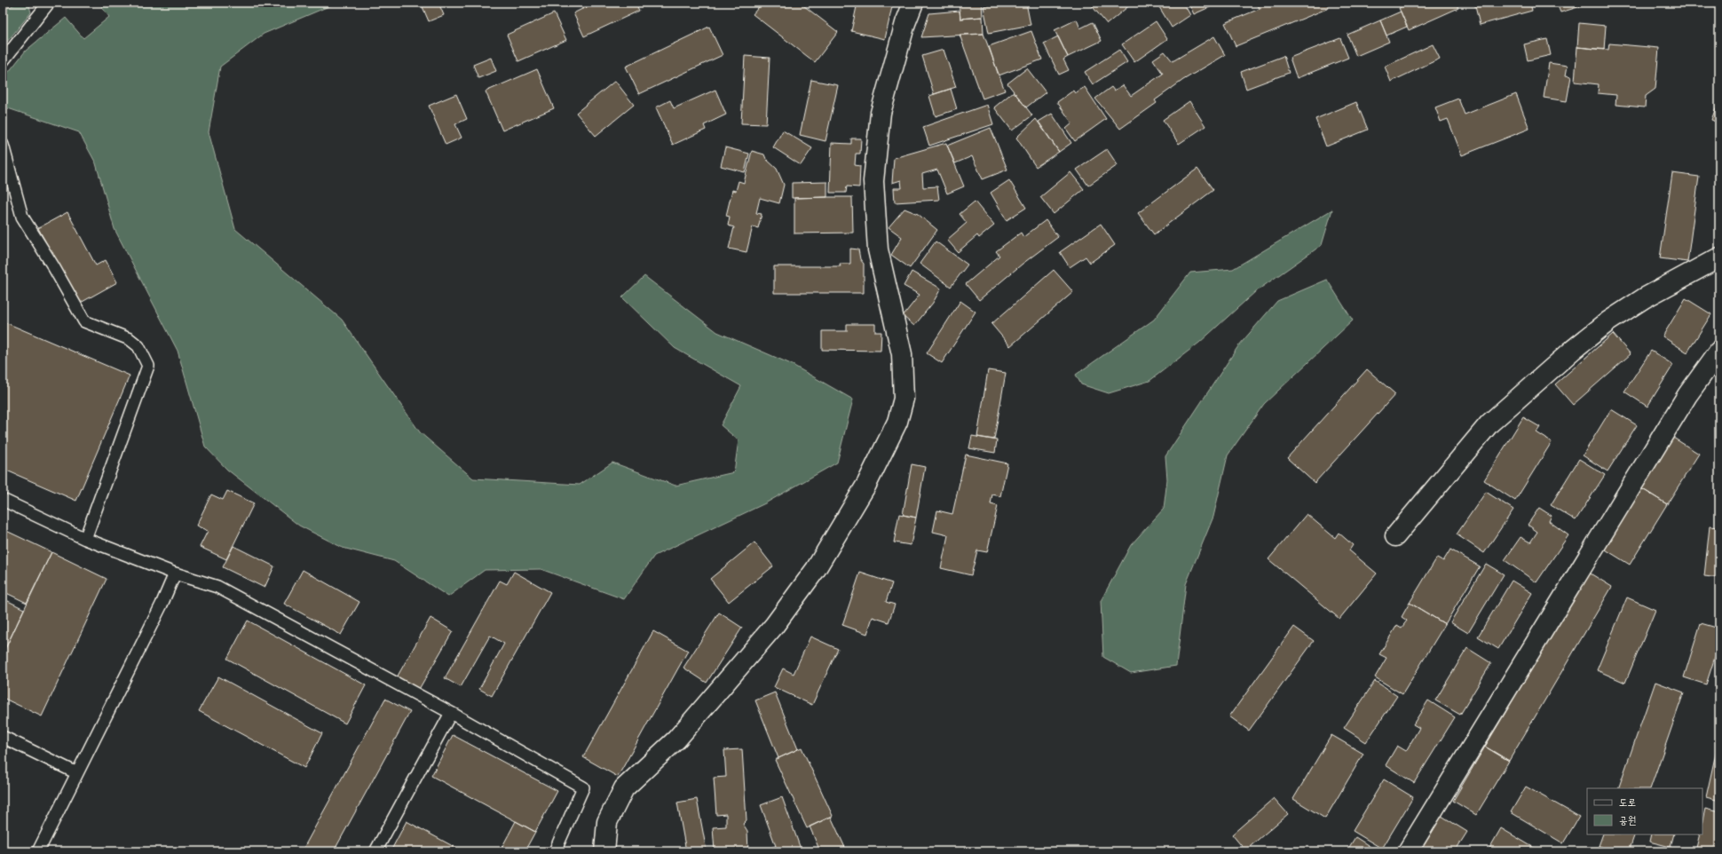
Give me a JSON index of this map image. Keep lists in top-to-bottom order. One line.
{"legend":["도로","공원"]}
